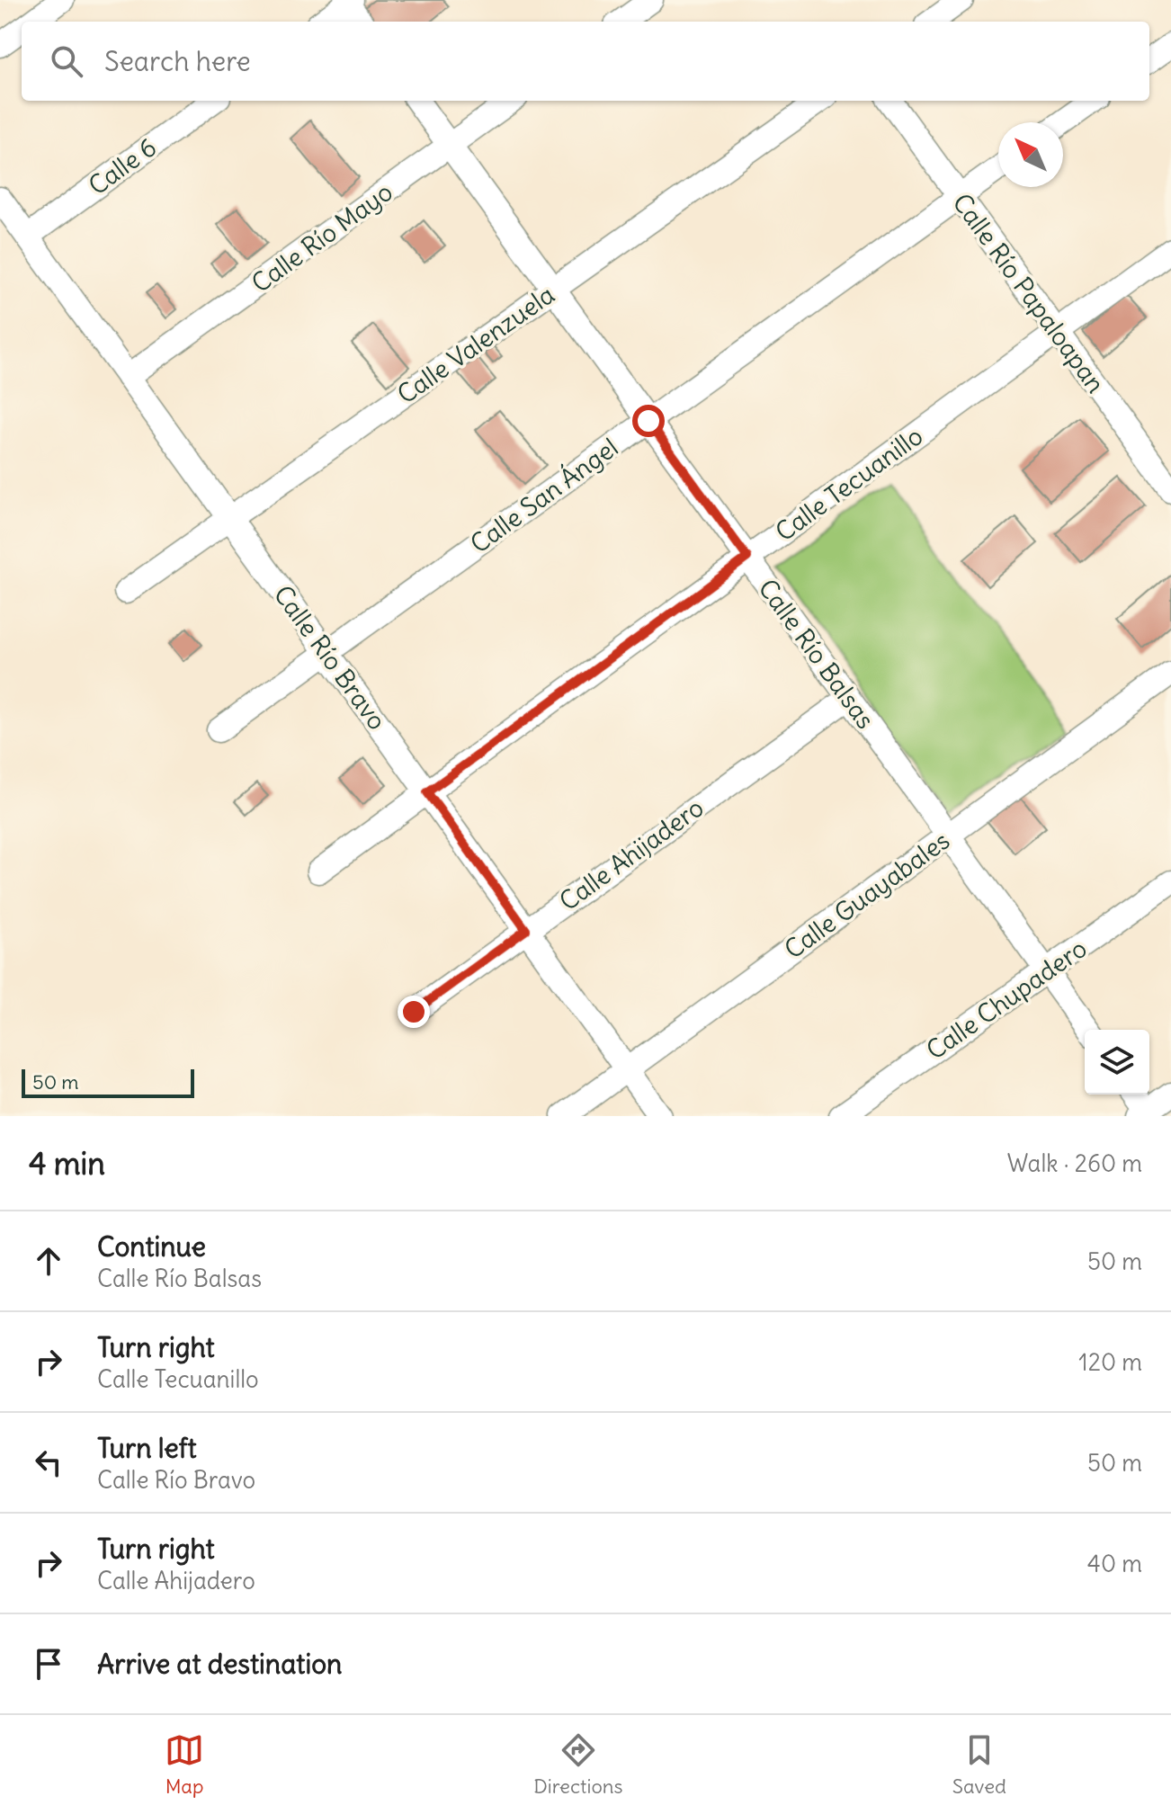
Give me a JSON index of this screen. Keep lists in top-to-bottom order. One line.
{"streets":{"street":["Calle 6","Calle Río Mayo","Calle Río Papaloapan","Calle Valenzuela","Calle Tecuanillo","Calle San Ángel","Calle Río Balsas","Calle Río Bravo","Calle Ahijadero","Calle Guayabales","Calle Chupadero"]},"crossings":[["Calle 6","Calle Río Bravo"],["Calle Río Mayo","Calle Río Balsas"],["Calle Río Mayo","Calle Río Bravo"],["Calle Río Papaloapan","Calle Tecuanillo"],["Calle Río Papaloapan","Calle San Ángel"],["Calle Valenzuela","Calle Río Balsas"],["Calle Valenzuela","Calle Río Bravo"],["Calle Tecuanillo","Calle Río Balsas"],["Calle Tecuanillo","Calle Río Bravo"],["Calle San Ángel","Calle Río Balsas"],["Calle San Ángel","Calle Río Bravo"],["Calle Río Balsas","Calle Ahijadero"],["Calle Río Balsas","Calle Guayabales"],["Calle Río Balsas","Calle Chupadero"],["Calle Río Bravo","Calle Ahijadero"],["Calle Río Bravo","Calle Guayabales"]],"scale_bar":"50 m","north":"top left","page":{"search":"Search here","scale":"50 m","heading":["4 min","Walk · 260 m"],"list":[["Continue","Calle Río Balsas","50 m"],["Turn right","Calle Tecuanillo","120 m"],["Turn left","Calle Río Bravo","50 m"],["Turn right","Calle Ahijadero","40 m"],"Arrive at destination"],"nav":["Map","Directions","Saved"]}}
